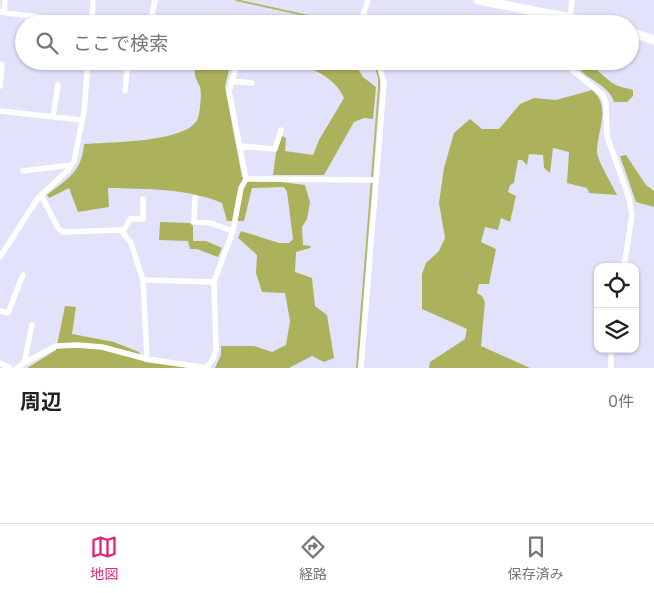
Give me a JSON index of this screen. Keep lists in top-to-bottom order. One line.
{"page":{"search":"ここで検索","heading":["周辺","0件"],"nav":["地図","経路","保存済み"]}}
